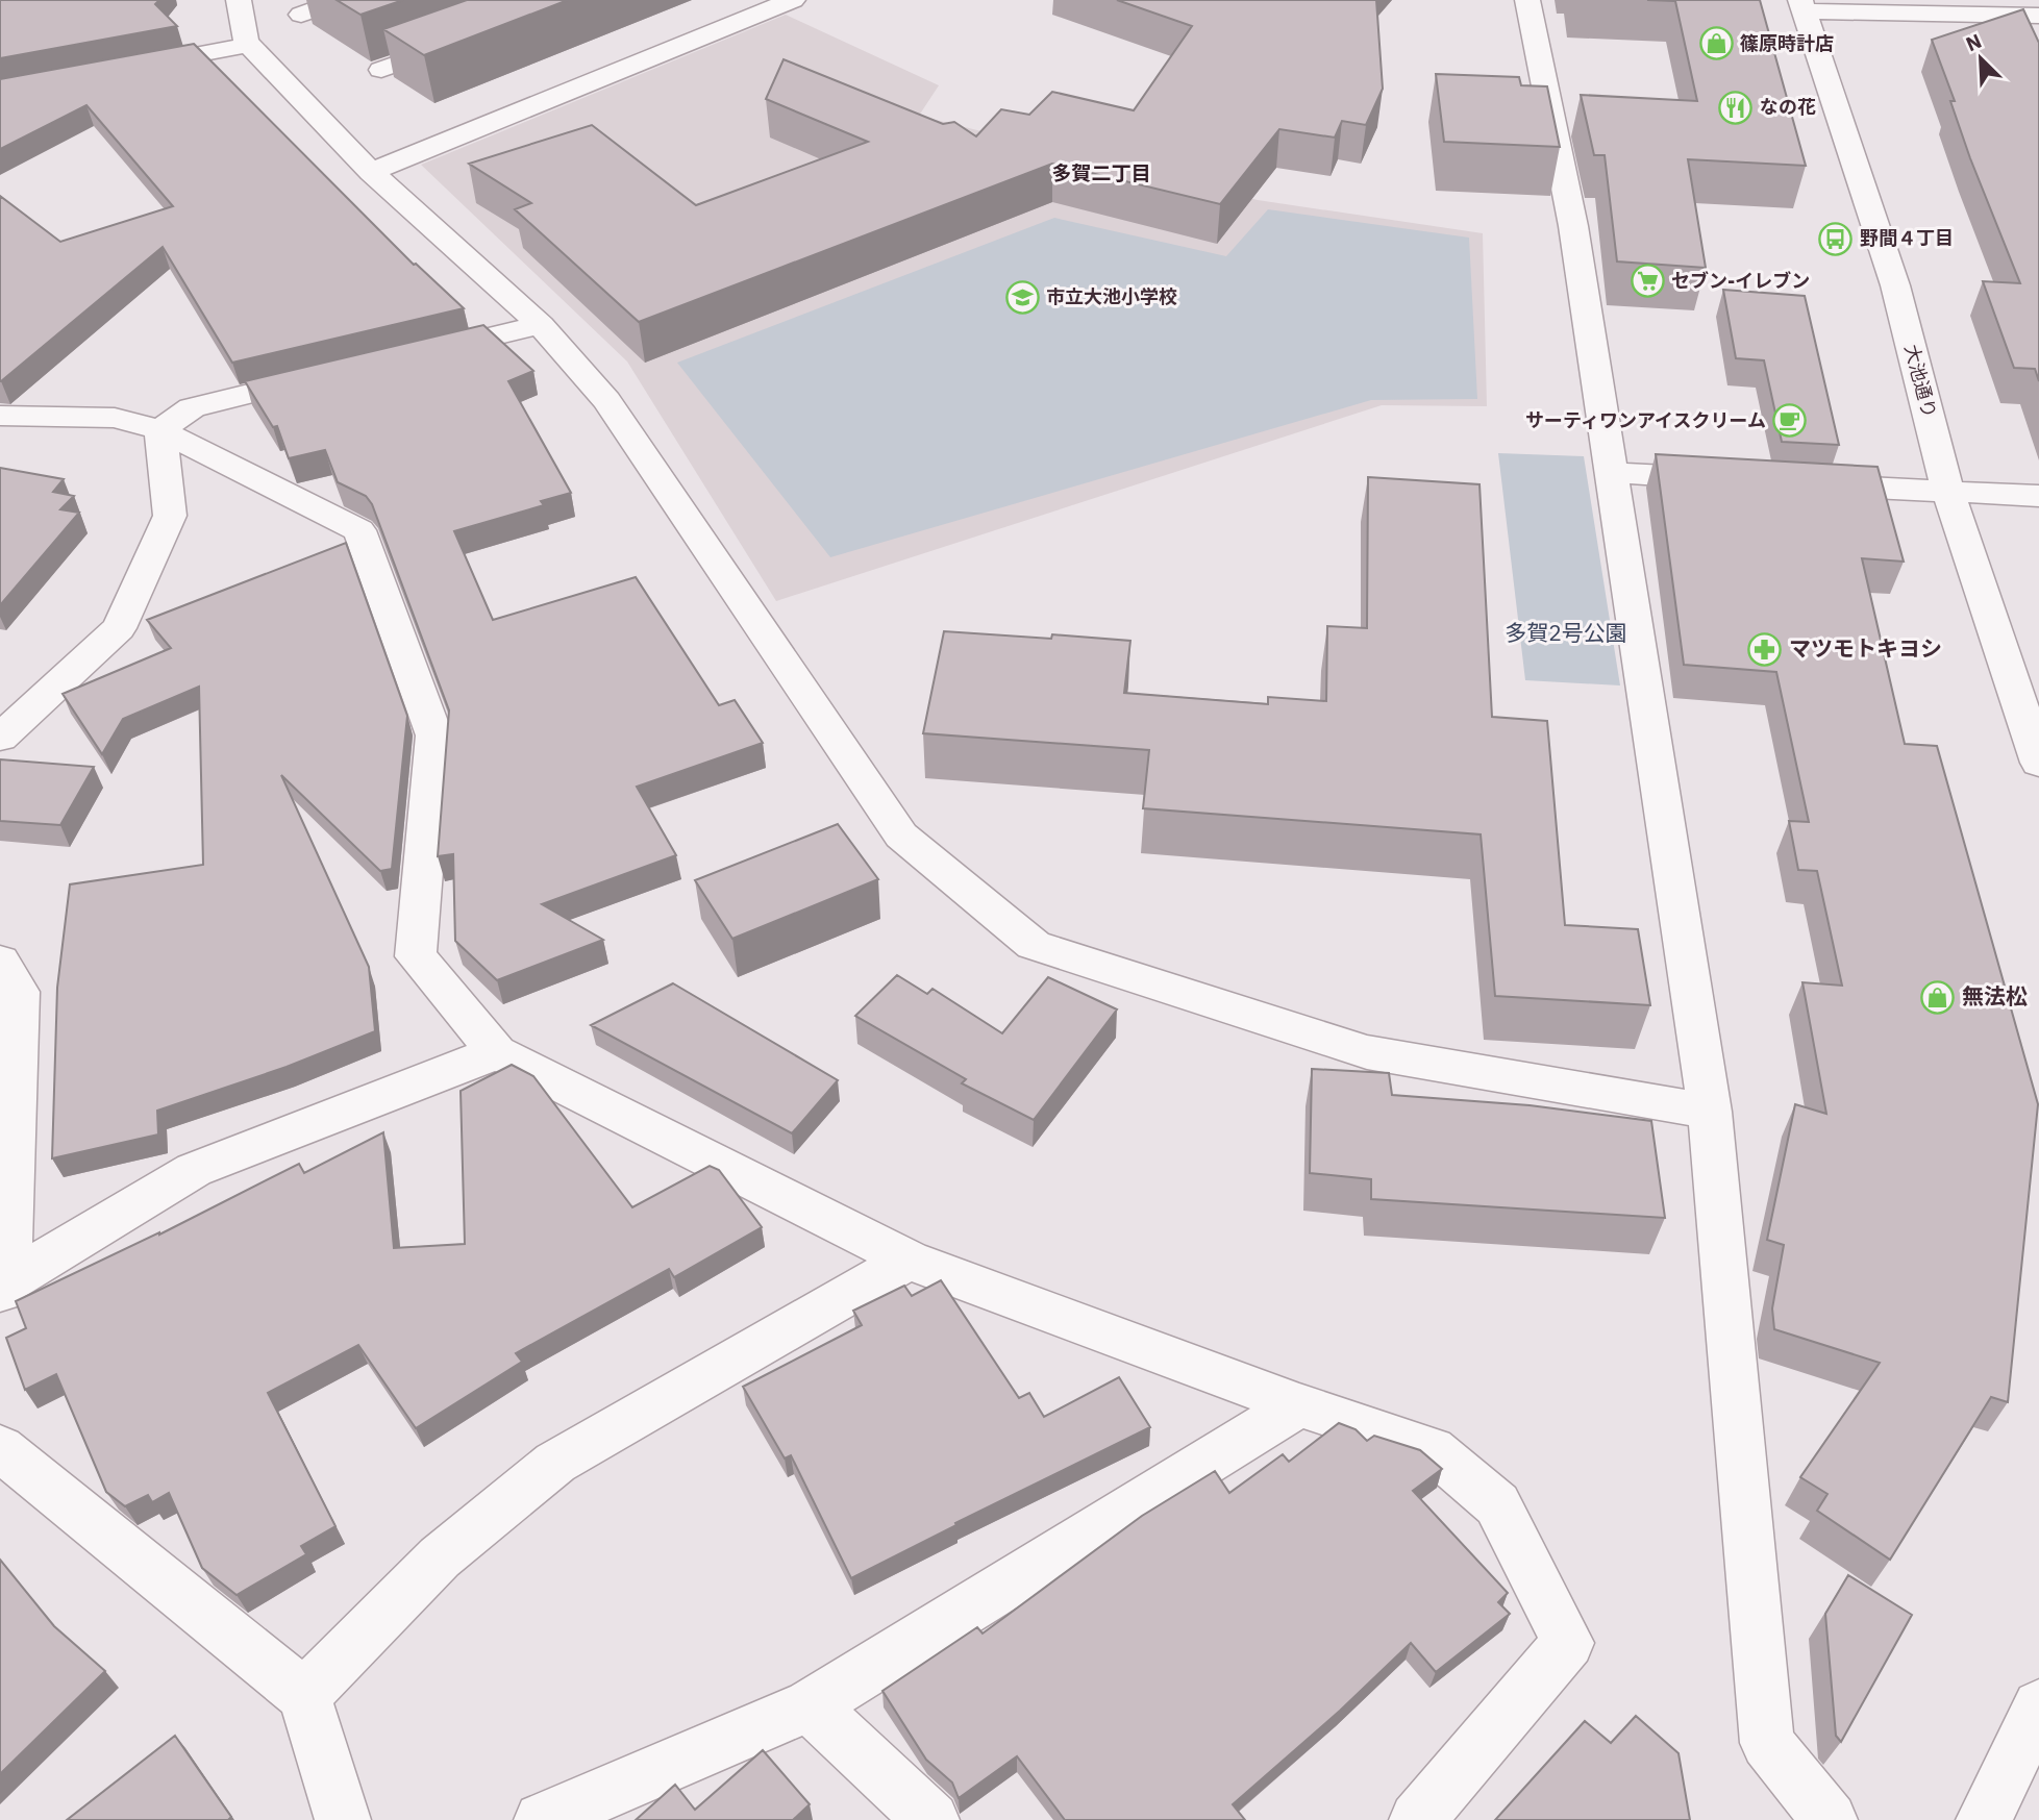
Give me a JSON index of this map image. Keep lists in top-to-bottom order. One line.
{"streets":{"street":["大池通り"]},"districts":["多賀二丁目"],"parks":["多賀2号公園"],"places":{"shop":["篠原時計店","無法松"],"restaurant":["なの花"],"bus stop":["野間４丁目"],"supermarket":["セブン-イレブン"],"school or university":["市立大池小学校"],"cafe":["サーティワンアイスクリーム"],"pharmacy":["マツモトキヨシ"]},"north":"top left"}
